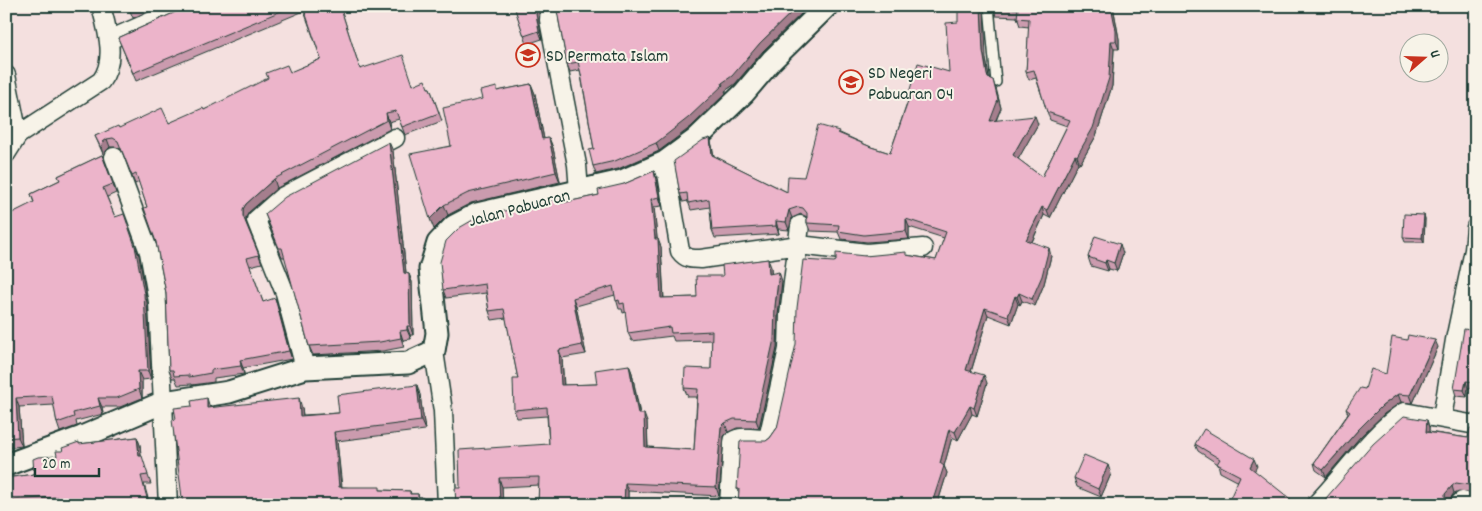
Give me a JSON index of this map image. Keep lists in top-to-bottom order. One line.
{"streets":{"street":["Jalan Pabuaran"]},"places":{"school or university":["SD Permata Islam","SD Negeri Pabuaran 04"]},"scale_bar":"20 m","north":"right"}
